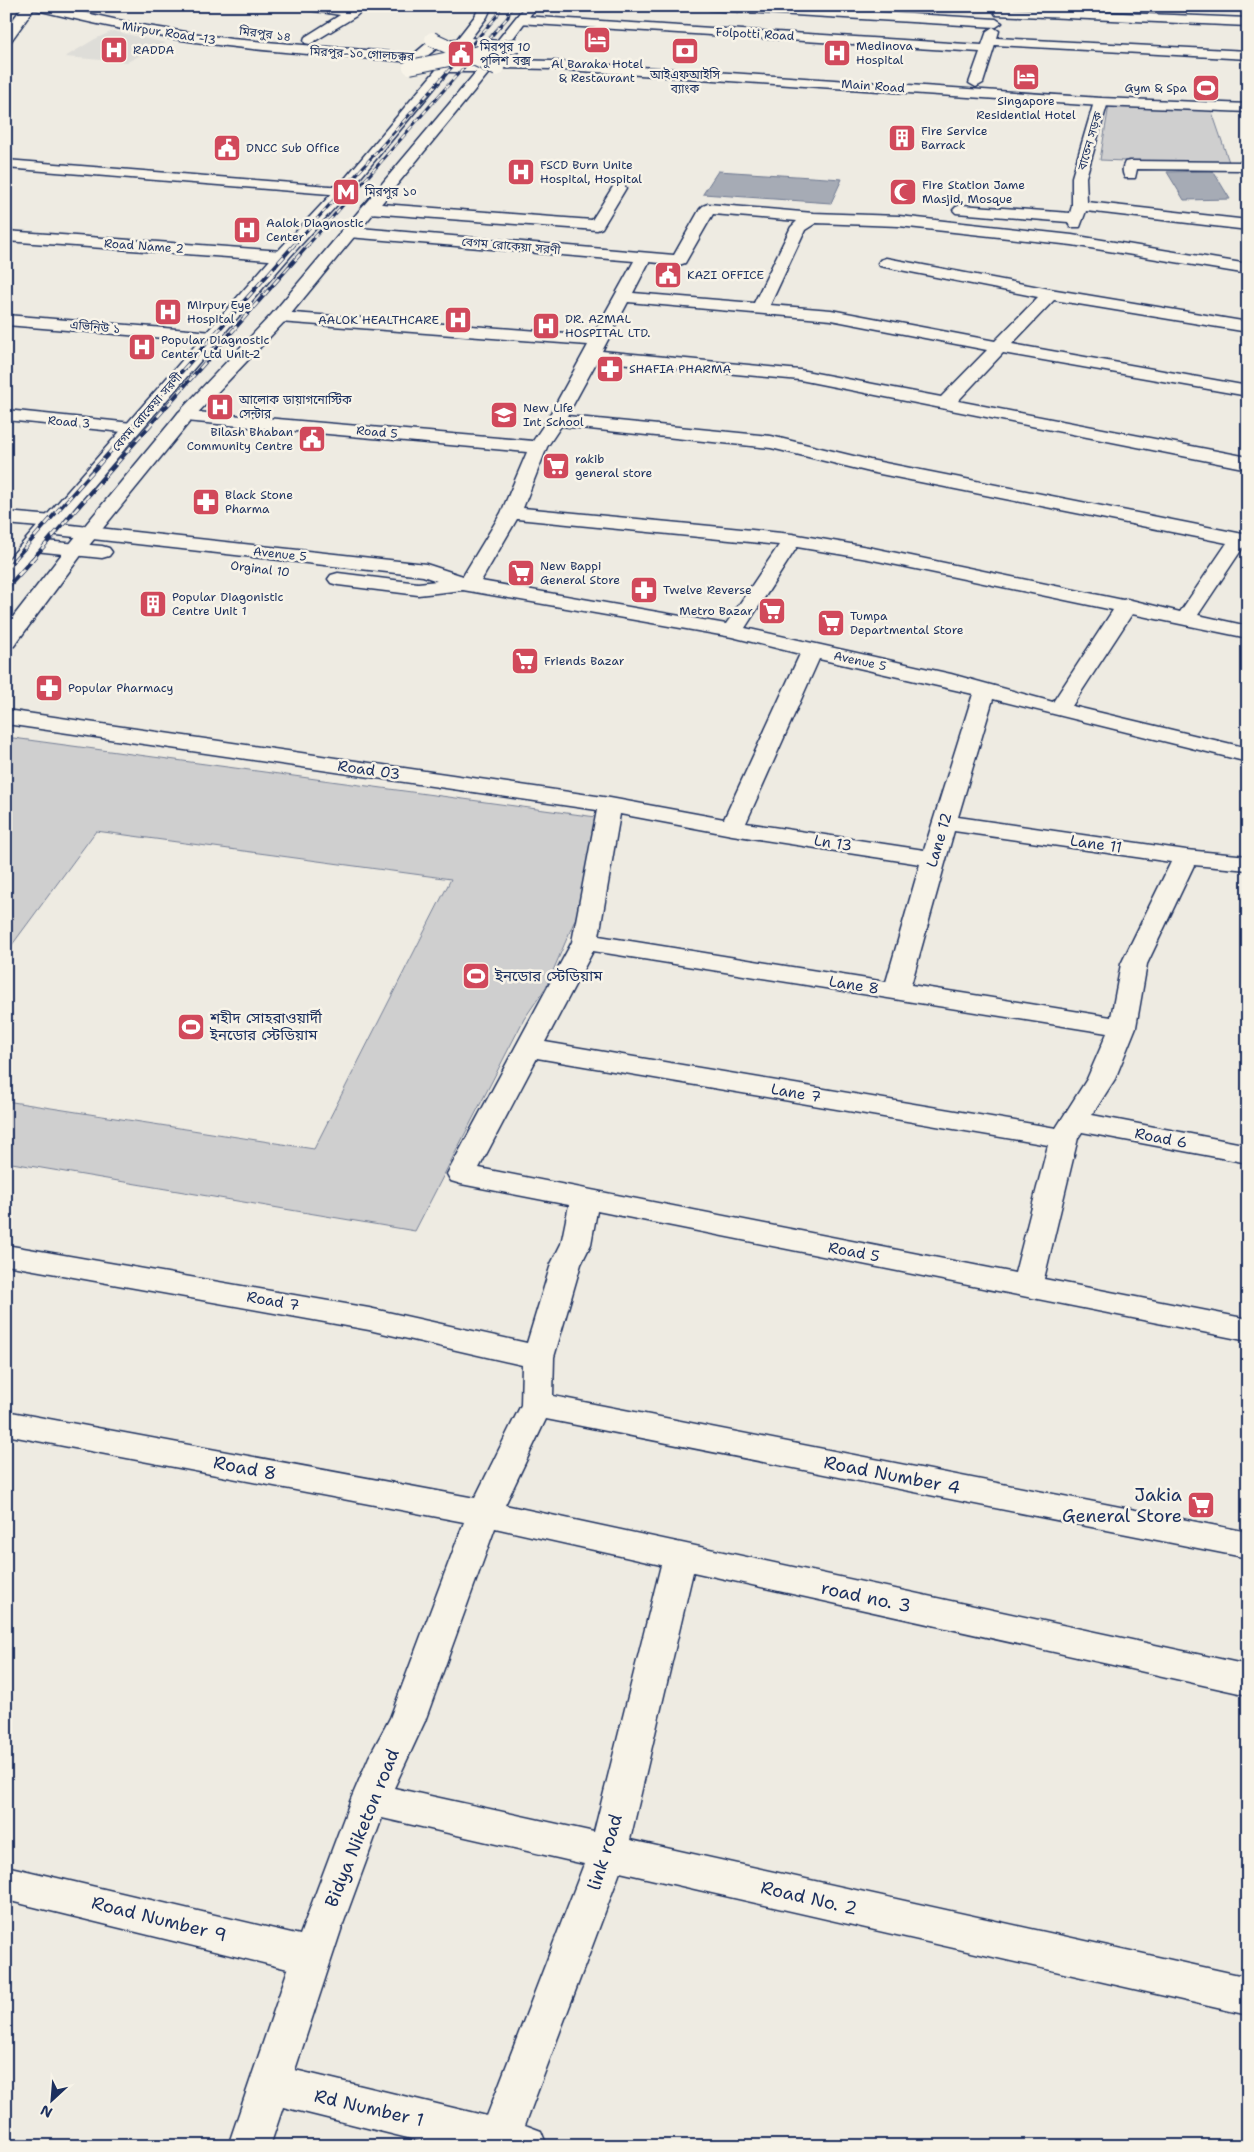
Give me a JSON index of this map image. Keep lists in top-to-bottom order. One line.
{"streets":{"street":["Mirpur Road -13","মিরপুর ১৪","Folpotti Road","মিরপুর-১০ গোলচক্কর","Main Road","বাতেন সড়ক","Road Name 2","বেগম রোকেয়া সরণী","এভিনিউ ১","Road 3","Road 5","Avenue 5","Orginal 10","Road 03","Lane 12","Ln 13","Lane 11","Lane 8","Lane 7","Road 6","Road 7","Road 8","Road Number 4","road no. 3","Bidya Niketon road","link road","Road No. 2","Road Number 9","Rd Number 1"]},"crossings":[["Mirpur Road -13","মিরপুর ১৪"],["Mirpur Road -13","মিরপুর-১০ গোলচক্কর"],["মিরপুর ১৪","মিরপুর-১০ গোলচক্কর"],["মিরপুর-১০ গোলচক্কর","Main Road"],["মিরপুর-১০ গোলচক্কর","বেগম রোকেয়া সরণী"],["Main Road","বাতেন সড়ক"],["Road Name 2","বেগম রোকেয়া সরণী"],["বেগম রোকেয়া সরণী","এভিনিউ ১"],["বেগম রোকেয়া সরণী","Road 3"],["বেগম রোকেয়া সরণী","Avenue 5"],["বেগম রোকেয়া সরণী","Orginal 10"],["Road 5","Lane 7"],["Avenue 5","Orginal 10"],["Avenue 5","Lane 12"],["Road 03","Ln 13"],["Lane 12","Ln 13"],["Lane 12","Lane 11"],["Lane 12","Lane 8"],["Lane 7","Road 6"],["Road 8","road no. 3"],["Road 8","Bidya Niketon road"],["Road Number 4","Bidya Niketon road"],["road no. 3","Bidya Niketon road"],["road no. 3","link road"],["Bidya Niketon road","Road No. 2"],["Bidya Niketon road","Road Number 9"],["Bidya Niketon road","Rd Number 1"],["link road","Road No. 2"],["link road","Rd Number 1"]],"places":{"hotel":["Al Baraka Hotel & Restaurant","Singapore Residential Hotel"],"hospital":["RADDA","Medinova Hospital","FSCD Burn Unite Hospital, Hospital","Aalok Diagnostic Center","Mirpur Eye Hospital","AALOK HEALTHCARE","DR. AZMAL HOSPITAL LTD.","Popular Diagnostic Center Ltd Unit-2","আলোক ডায়াগনোস্টিক সেন্টার"],"bank":["আইএফআইসি ব্যাংক"],"public building":["মিরপুর 10 পুলিশ বক্স","DNCC Sub Office","KAZI OFFICE","Bilash Bhaban Community Centre"],"sports":["Gym & Spa","ইনডোর স্টেডিয়াম","শহীদ সোহরাওয়ার্দী ইনডোর স্টেডিয়াম"],"building":["Fire Service Barrack","Popular Diagonistic Centre Unit 1"],"metro station":["মিরপুর ১০"],"mosque":["Fire Station Jame Masjid, Mosque"],"pharmacy":["SHAFIA PHARMA","Black Stone Pharma","Twelve Reverse","Popular Pharmacy"],"school or university":["New Life Int School"],"supermarket":["rakib general store","New Bappi General Store","Metro Bazar","Tumpa Departmental Store","Friends Bazar","Jakia General Store"]},"north":"bottom left"}
